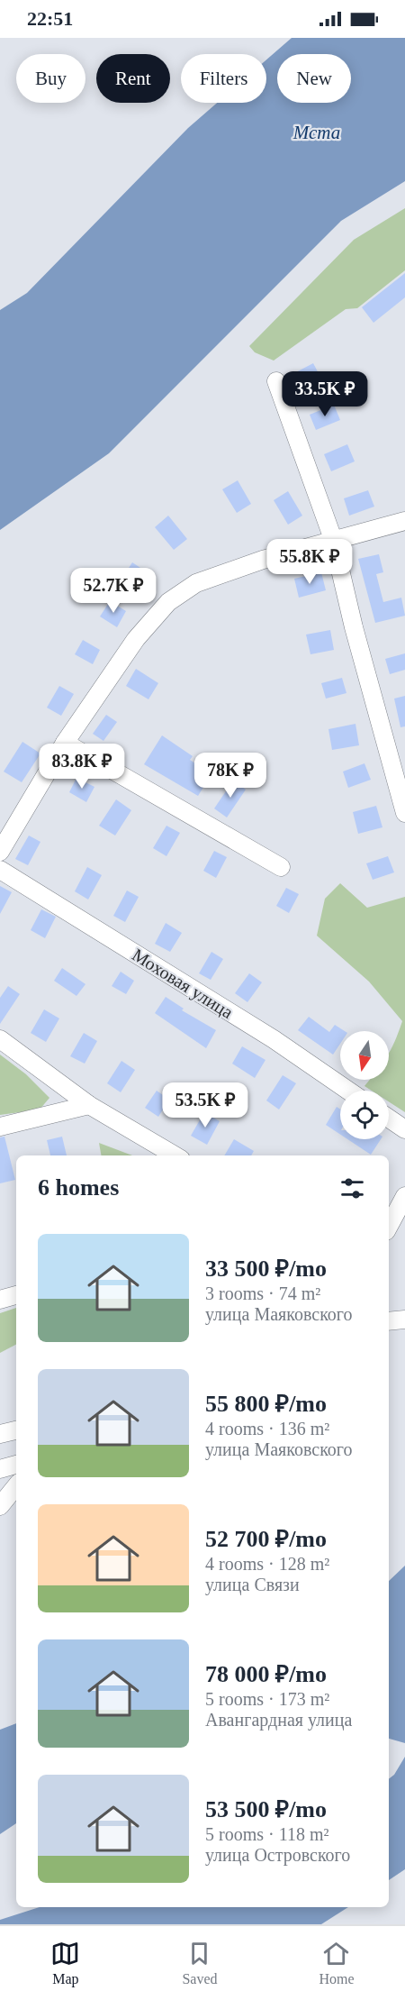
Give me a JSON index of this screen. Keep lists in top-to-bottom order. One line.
{"streets":{"street":["Моховая улица"]},"water":["Мста"],"north":"bottom","page":{"status":"22:51","chip":["Buy","Rent","Filters","New"],"price":["33.5K ₽","55.8K ₽","52.7K ₽","83.8K ₽","78K ₽","53.5K ₽"],"heading":"6 homes","list":[{"name":"33 500 ₽/mo","note":"3 rooms · 74 m² · улица Маяковского"},{"name":"55 800 ₽/mo","note":"4 rooms · 136 m² · улица Маяковского"},{"name":"52 700 ₽/mo","note":"4 rooms · 128 m² · улица Связи"},{"name":"78 000 ₽/mo","note":"5 rooms · 173 m² · Авангардная улица"},{"name":"53 500 ₽/mo","note":"5 rooms · 118 m² · улица Островского"}],"tabs":["Map","Saved","Home"]}}
